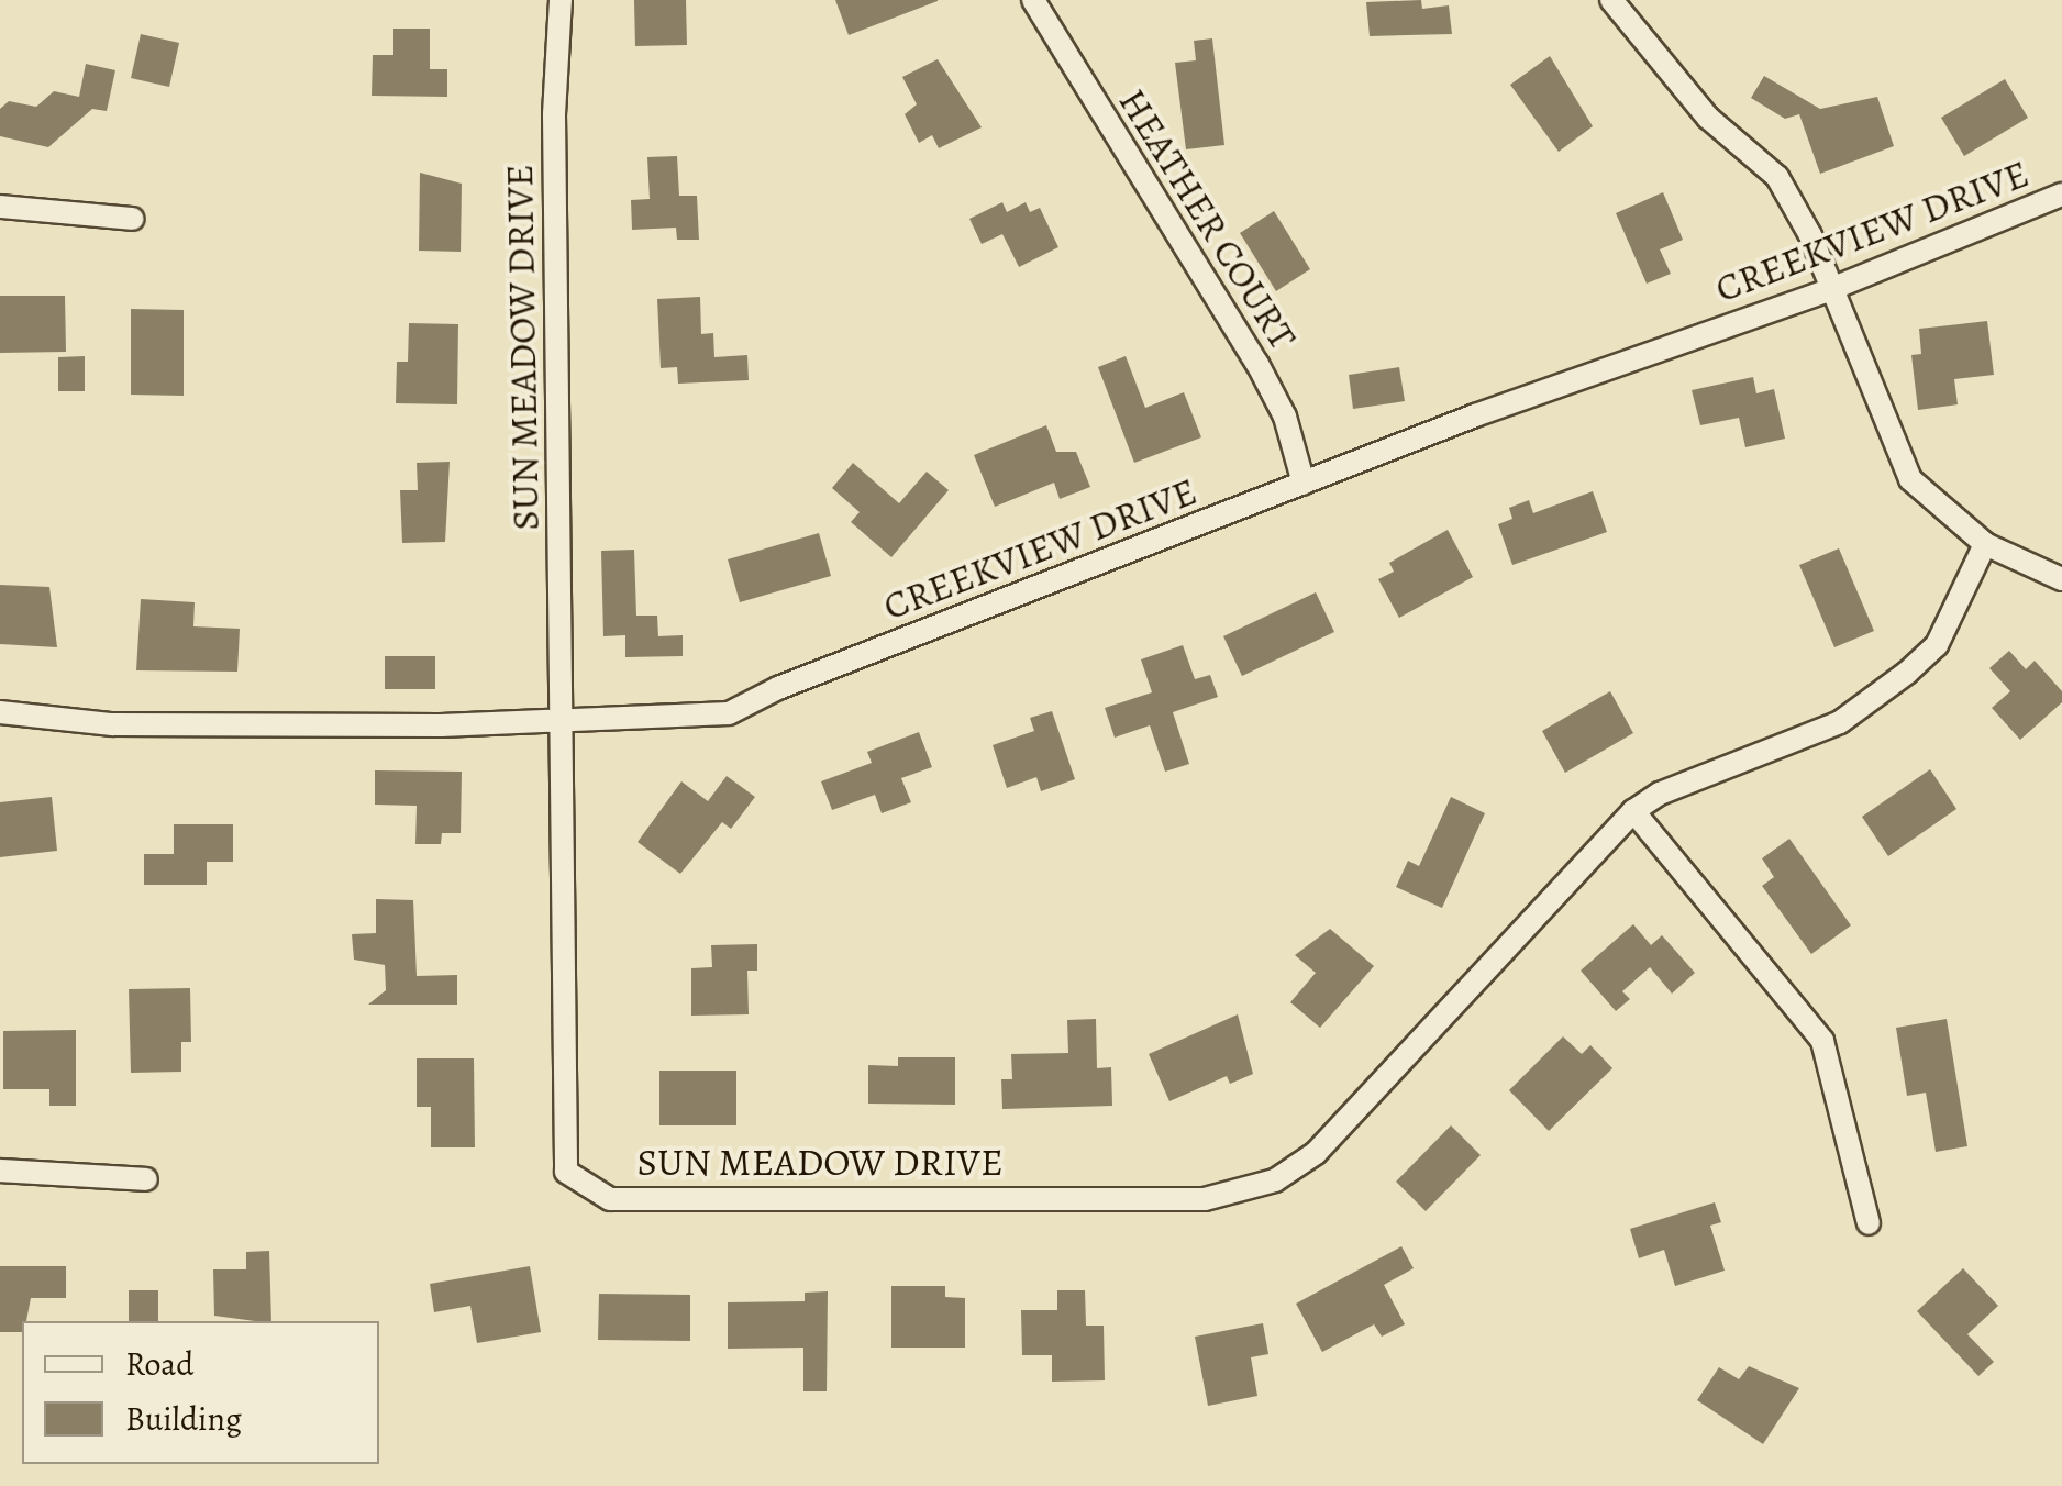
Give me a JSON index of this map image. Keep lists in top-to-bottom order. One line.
{"streets":{"street":["HEATHER COURT","CREEKVIEW DRIVE","SUN MEADOW DRIVE"]},"crossings":[["HEATHER COURT","CREEKVIEW DRIVE"],["CREEKVIEW DRIVE","SUN MEADOW DRIVE"]],"legend":["Road","Building"]}
